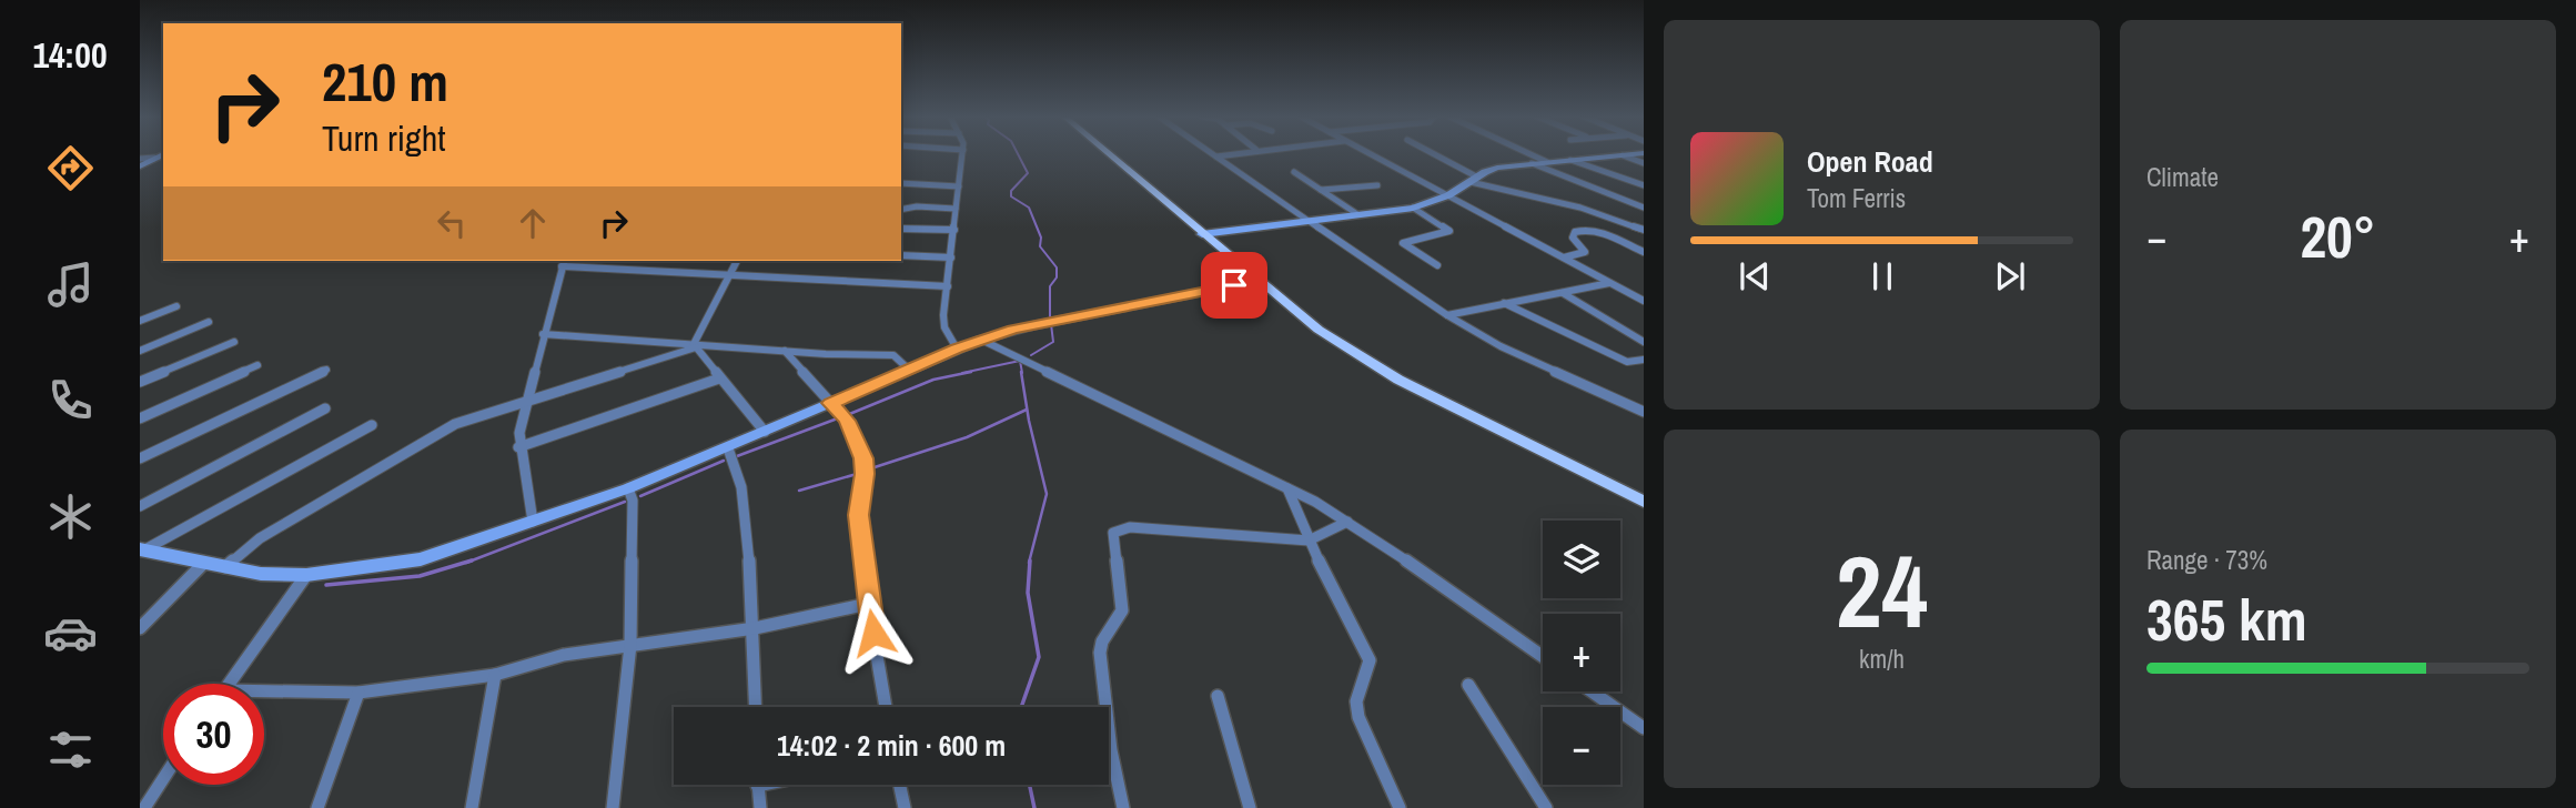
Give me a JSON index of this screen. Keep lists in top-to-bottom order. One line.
{"page":{"tabs":"14:00","tile":["Climate",["24","km/h"],["Range · 73%","365 km"]],"turn":["210 m","Turn right"],"song":["Open Road","Tom Ferris"],"heat":["−","20°","+"],"map_buttons":["+","−"],"limit":"30","trip":"14:02 · 2 min · 600 m"}}
